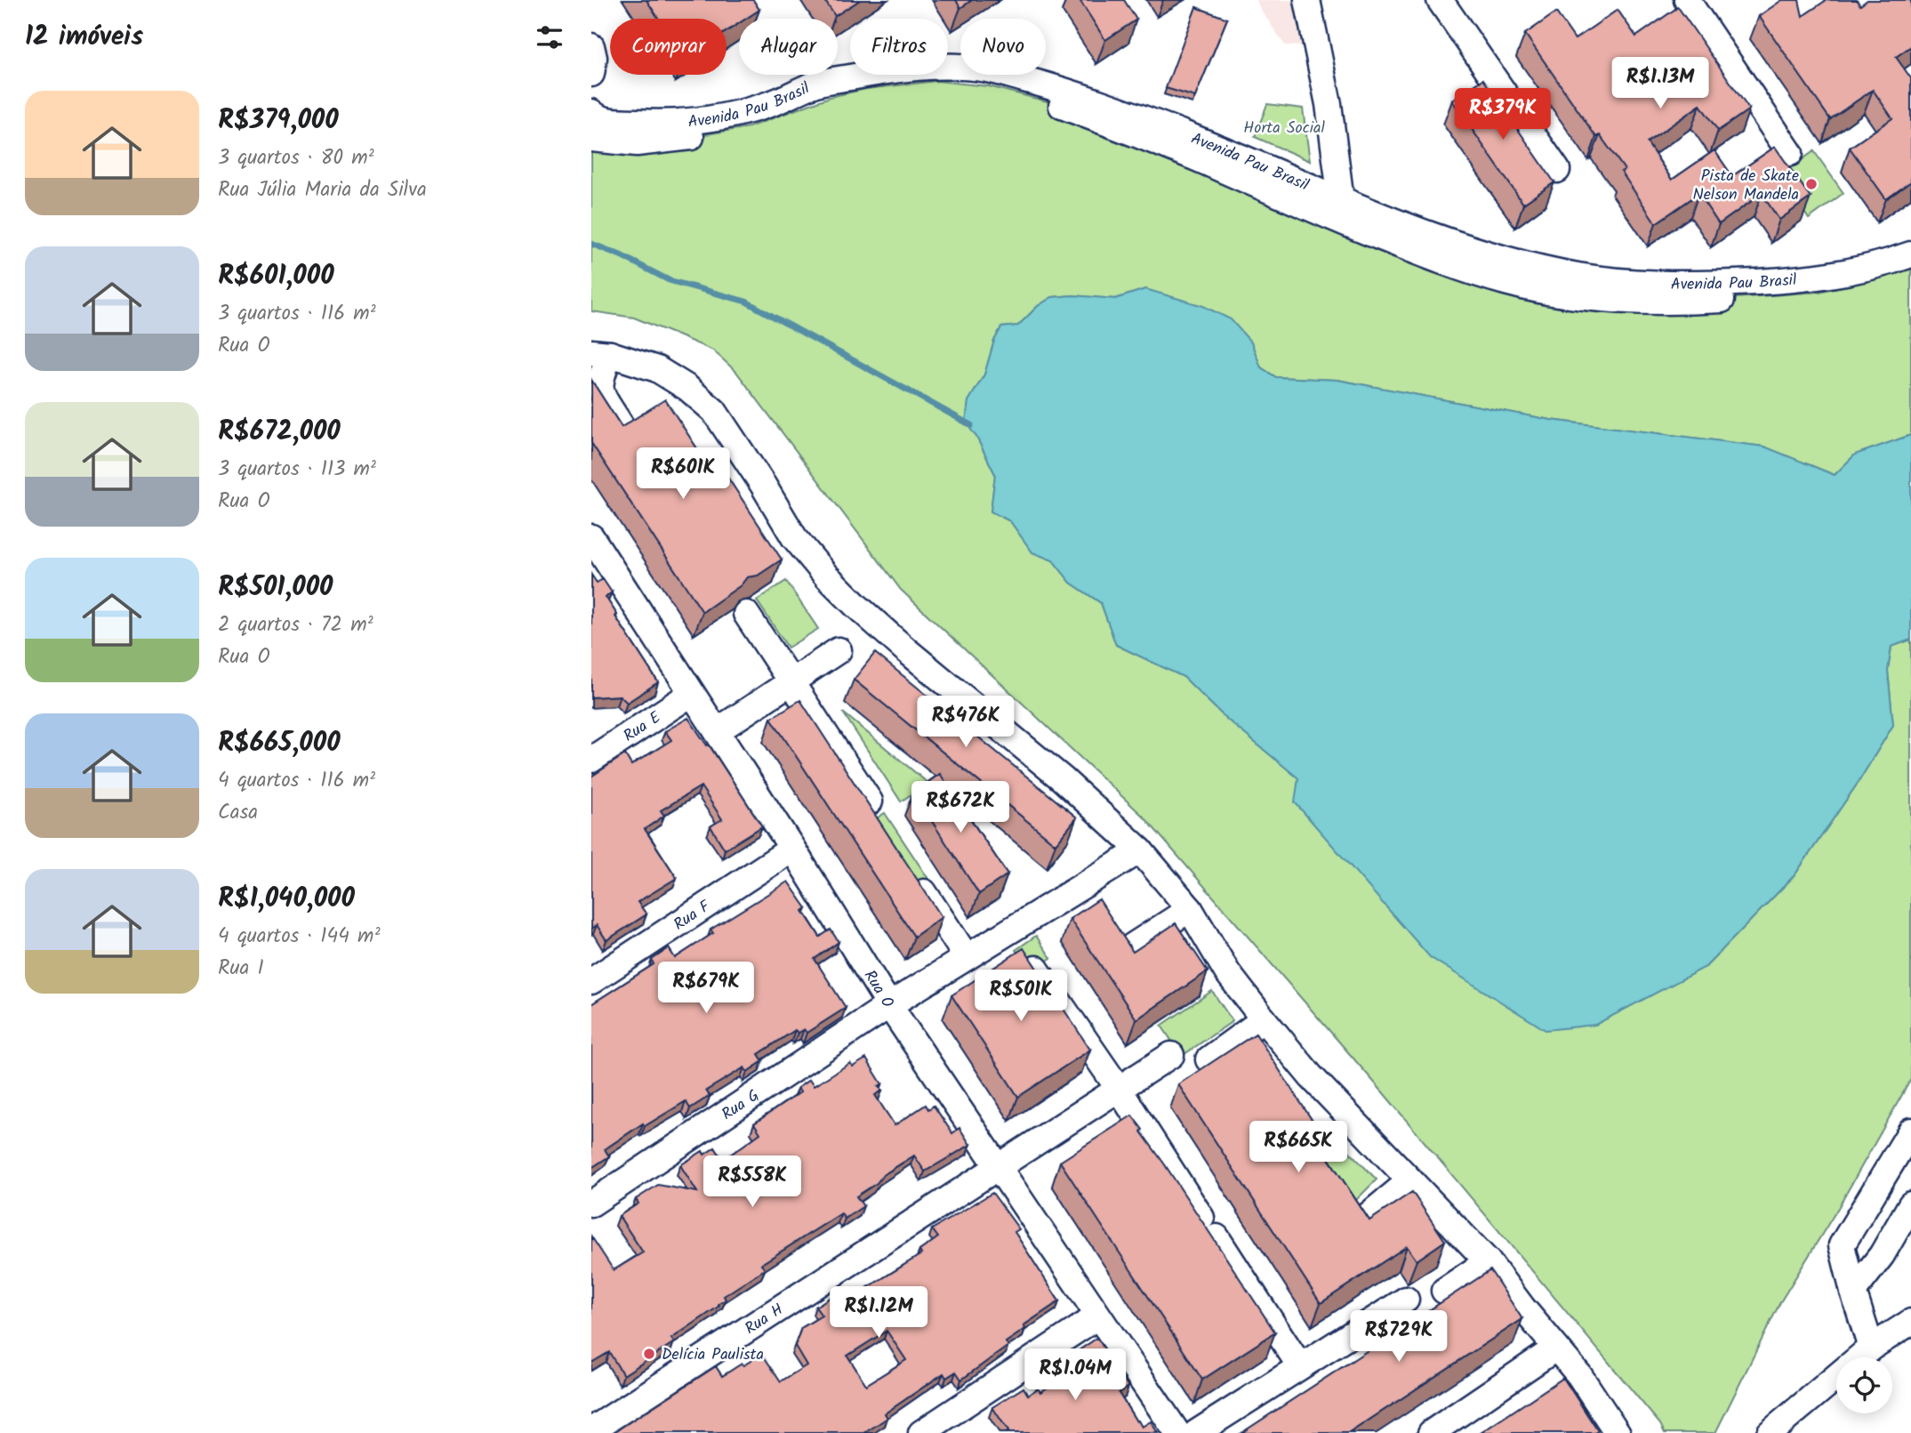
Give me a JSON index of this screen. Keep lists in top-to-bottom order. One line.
{"streets":{"street":["Avenida Pau Brasil","Rua E","Rua F","Rua O","Rua G","Rua H"]},"crossings":[["Rua E","Rua O"],["Rua F","Rua O"],["Rua O","Rua G"],["Rua O","Rua H"]],"parks":["Horta Social"],"places":["Pista de Skate Nelson Mandela","Delícia Paulista"],"page":{"heading":"12 imóveis","chip":["Comprar","Alugar","Filtros","Novo"],"price":["R$1.13M","R$379K","R$601K","R$476K","R$672K","R$679K","R$501K","R$665K","R$558K","R$1.12M","R$729K","R$1.04M"],"list":[{"name":"R$379,000","note":"3 quartos · 80 m² · Rua Júlia Maria da Silva"},{"name":"R$601,000","note":"3 quartos · 116 m² · Rua O"},{"name":"R$672,000","note":"3 quartos · 113 m² · Rua O"},{"name":"R$501,000","note":"2 quartos · 72 m² · Rua O"},{"name":"R$665,000","note":"4 quartos · 116 m² · Casa"},{"name":"R$1,040,000","note":"4 quartos · 144 m² · Rua I"}]}}
